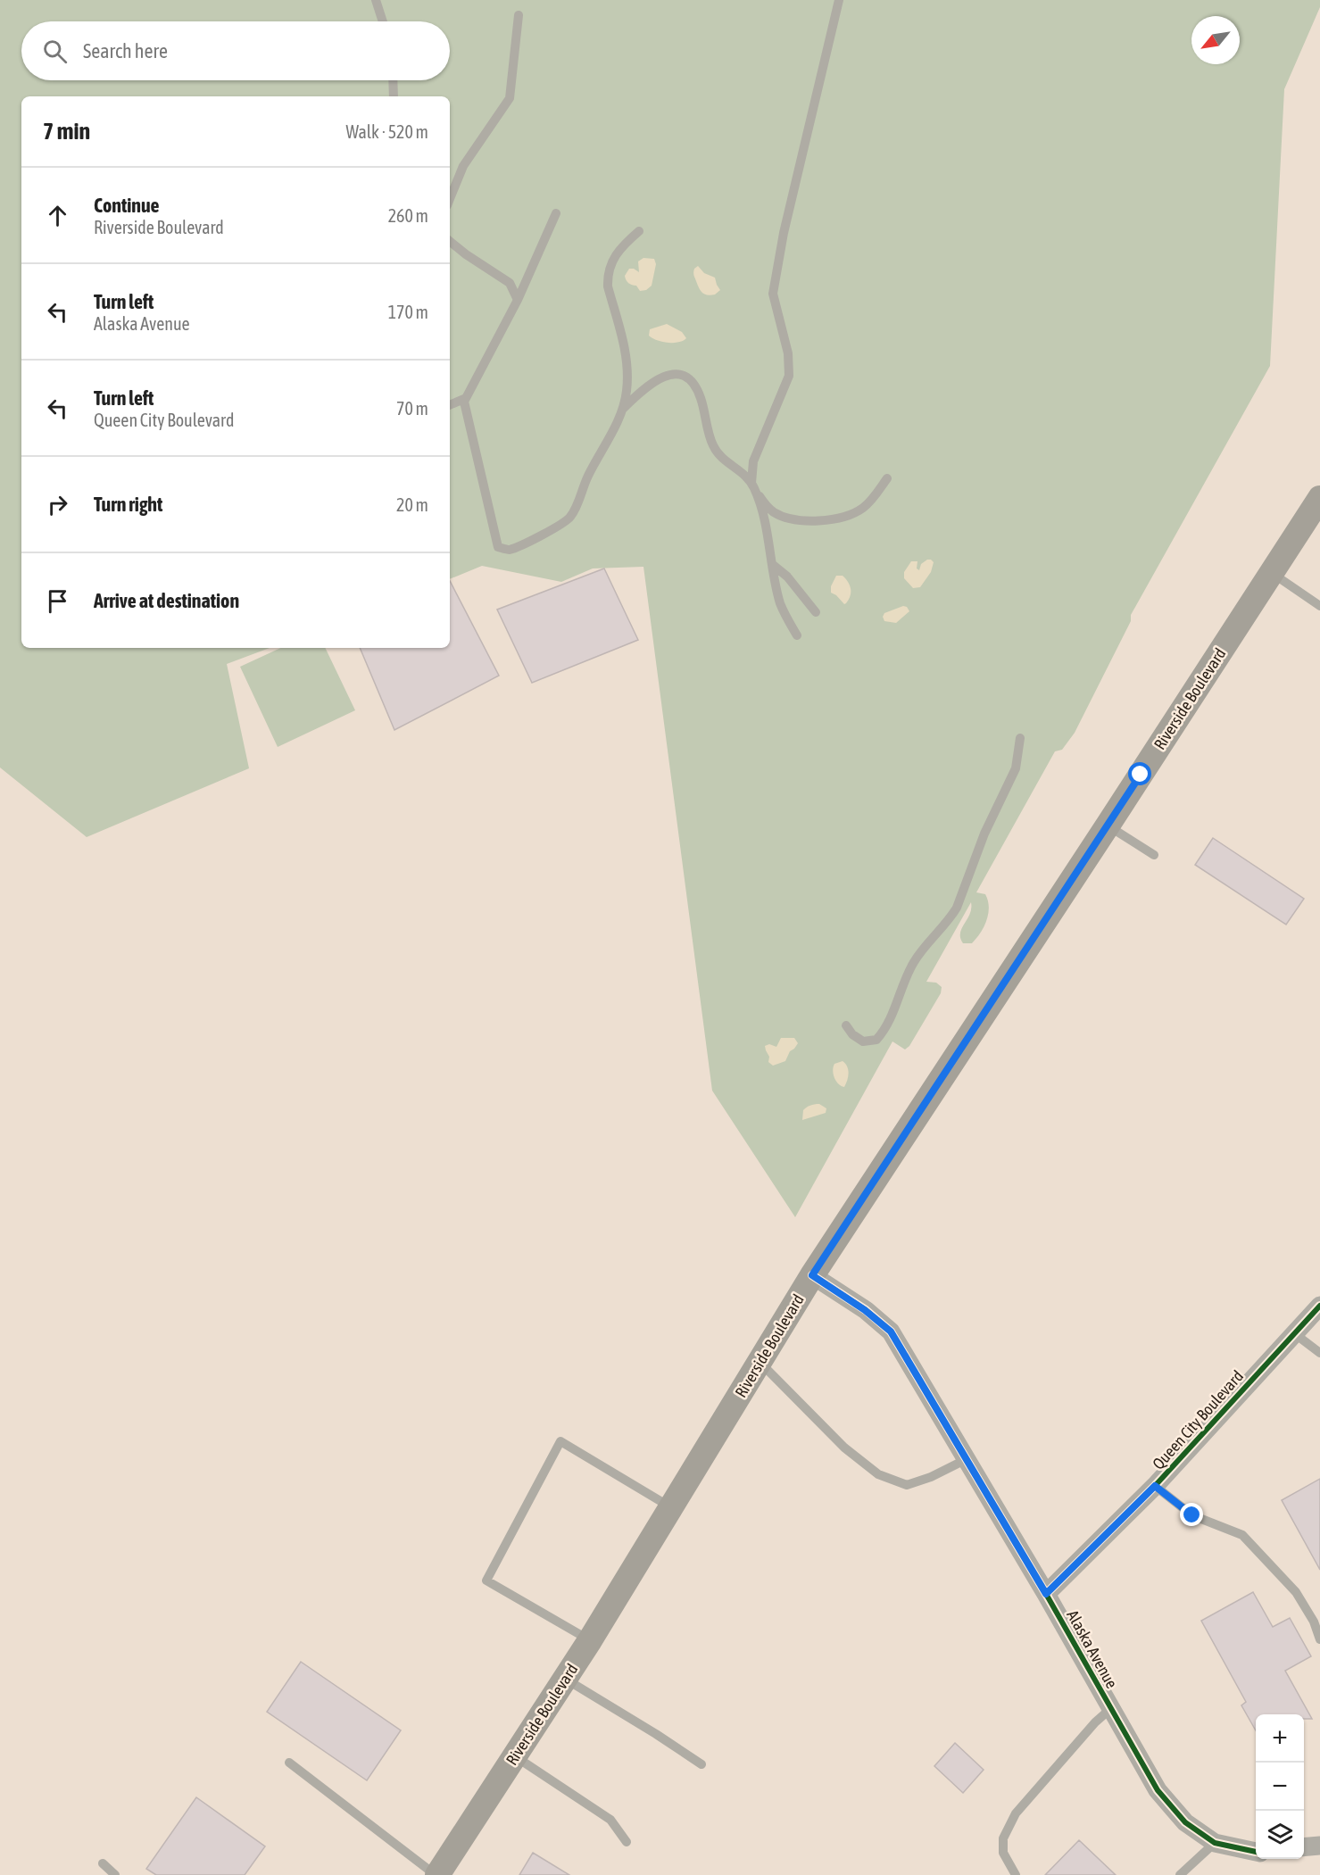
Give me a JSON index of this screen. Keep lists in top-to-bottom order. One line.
{"streets":{"main road":["Riverside Boulevard"],"street":["Queen City Boulevard","Alaska Avenue"]},"crossings":[["Riverside Boulevard","Alaska Avenue"],["Queen City Boulevard","Alaska Avenue"]],"north":"bottom left","page":{"search":"Search here","heading":["7 min","Walk · 520 m"],"list":[["Continue","Riverside Boulevard","260 m"],["Turn left","Alaska Avenue","170 m"],["Turn left","Queen City Boulevard","70 m"],["Turn right","20 m"],"Arrive at destination"],"map_buttons":["+","−"]}}
